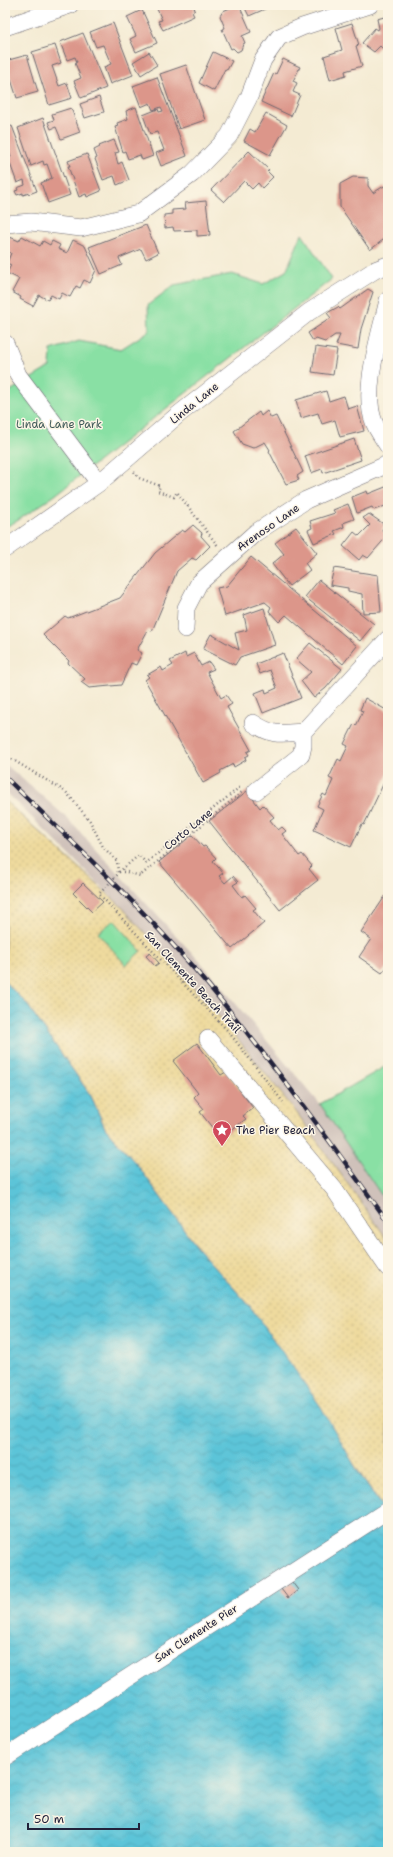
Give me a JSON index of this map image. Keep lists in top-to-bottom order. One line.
{"streets":{"street":["Linda Lane","Arenoso Lane","San Clemente Pier"],"path":["Corto Lane","San Clemente Beach Trail"]},"crossings":[["Corto Lane","San Clemente Beach Trail"]],"parks":["Linda Lane Park"],"places":{"place":["The Pier Beach"]},"scale_bar":"50 m"}
